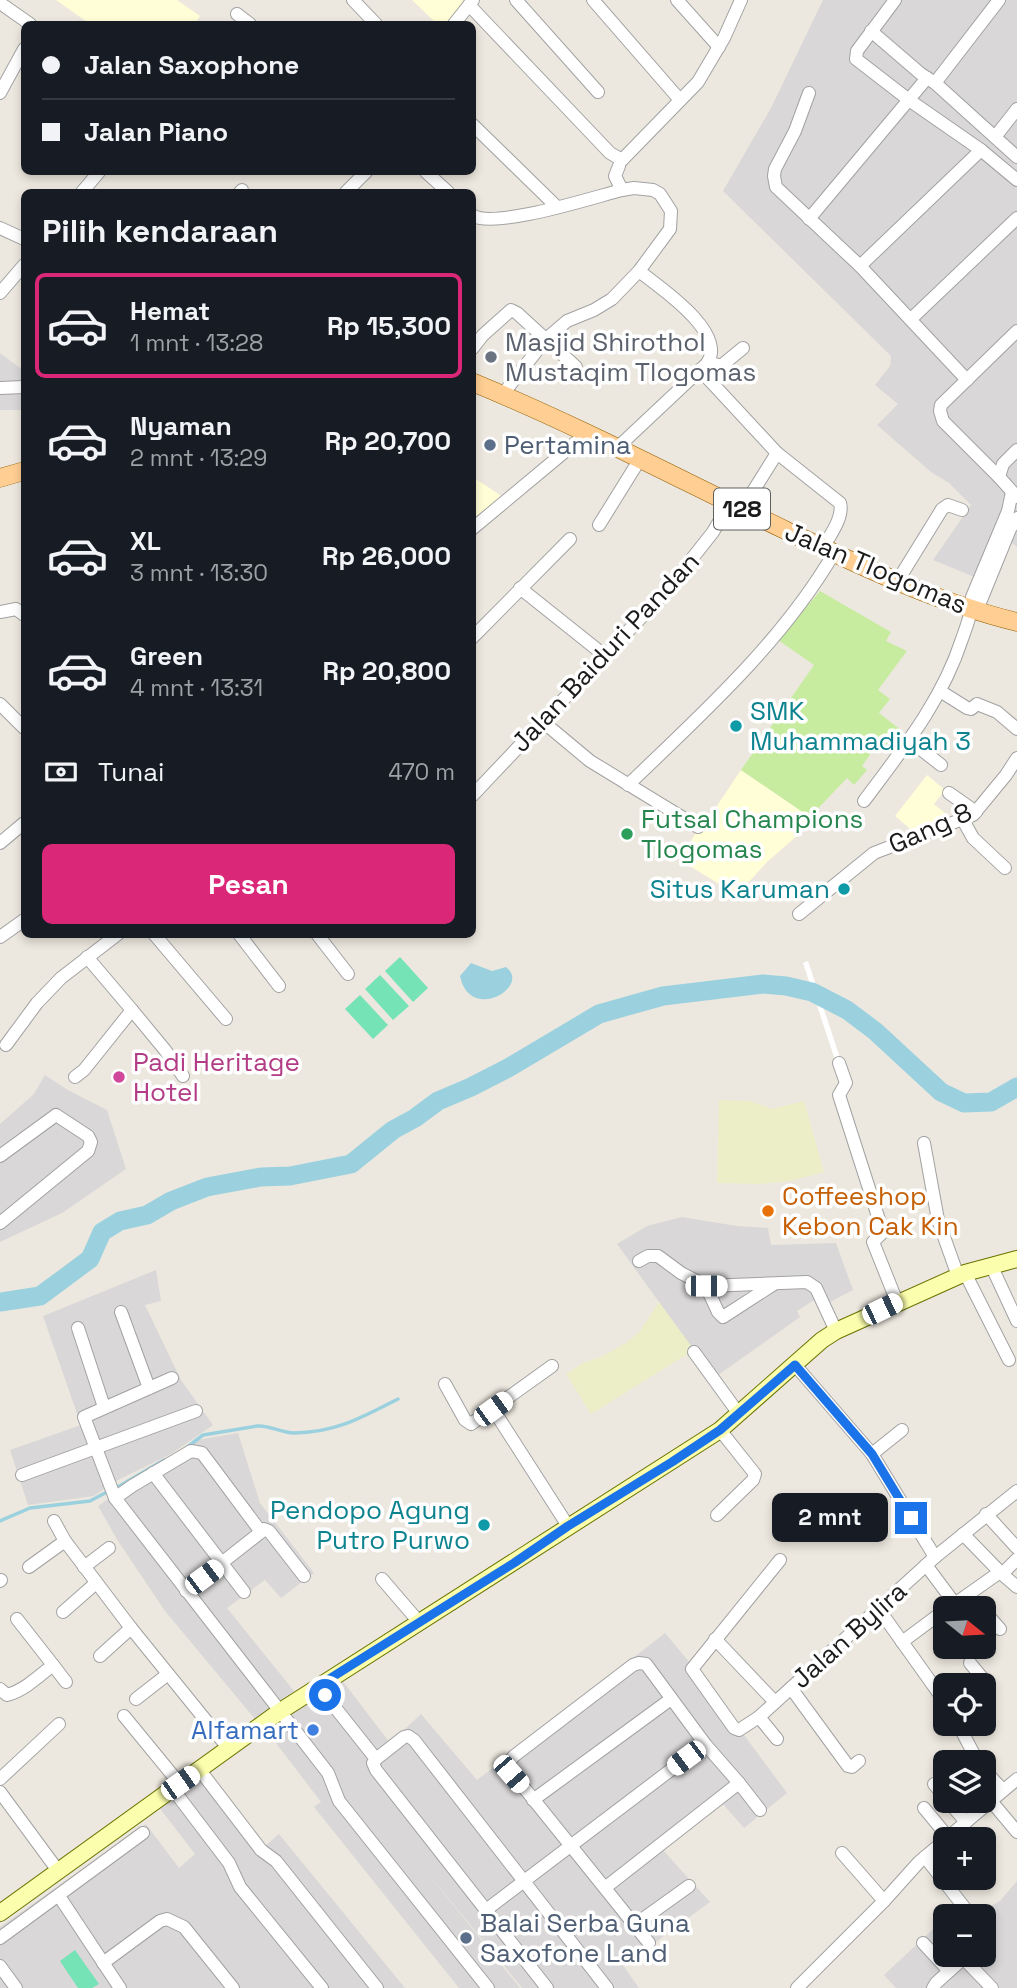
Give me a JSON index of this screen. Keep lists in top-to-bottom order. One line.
{"streets":{"main road":["128","Jalan Tlogomas"],"street":["Jalan Baiduri Pandan","Gang 8","Jalan Bylira"]},"crossings":[["Jalan Tlogomas","Jalan Baiduri Pandan"]],"places":["Masjid Shirothol Mustaqim Tlogomas","Pertamina","SMK Muhammadiyah 3","Futsal Champions Tlogomas","Situs Karuman","Padi Heritage Hotel","Coffeeshop Kebon Cak Kin","Pendopo Agung Putro Purwo","Alfamart","Balai Serba Guna Saxofone Land"],"north":"right","page":{"banner":["Jalan Saxophone","Jalan Piano"],"heading":"Pilih kendaraan","list":[{"name":"Hemat","note":"1 mnt · 13:28","value":"Rp 15,300"},{"name":"Nyaman","note":"2 mnt · 13:29","value":"Rp 20,700"},{"name":"XL","note":"3 mnt · 13:30","value":"Rp 26,000"},{"name":"Green","note":"4 mnt · 13:31","value":"Rp 20,800"}],"pay":["Tunai","470 m"],"buttons":"Pesan","bubble":"2 mnt","map_buttons":["+","−"]}}
